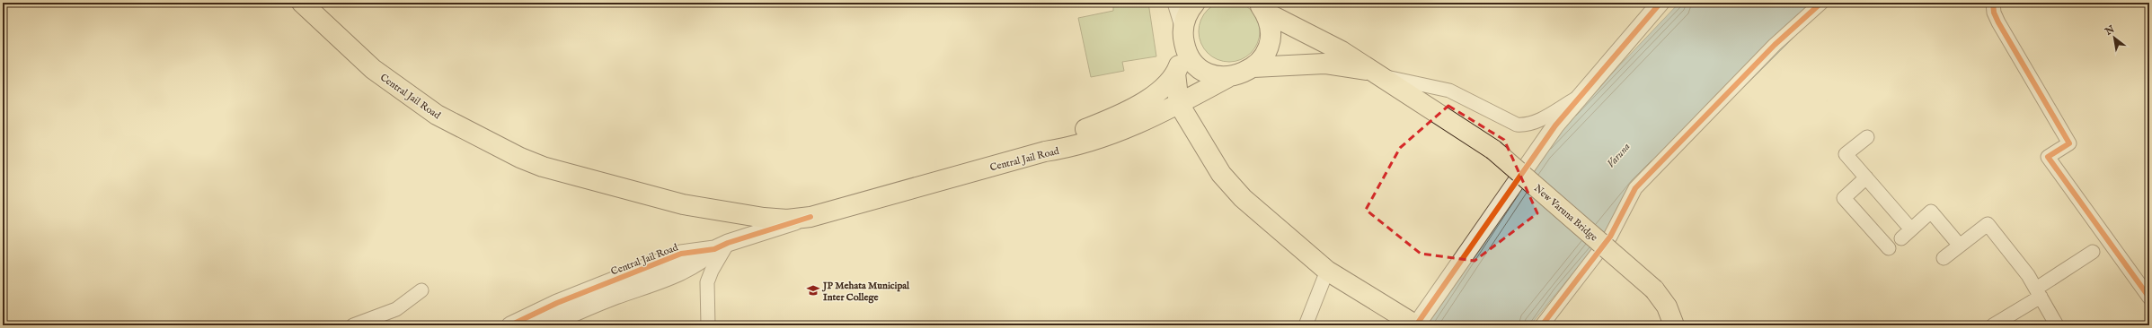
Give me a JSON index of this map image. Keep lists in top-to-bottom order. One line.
{"streets":{"main road":["Central Jail Road","New Varuna Bridge"]},"water":["Varuna"],"places":{"school or university":["JP Mehata Municipal Inter College"]},"north":"top left"}
